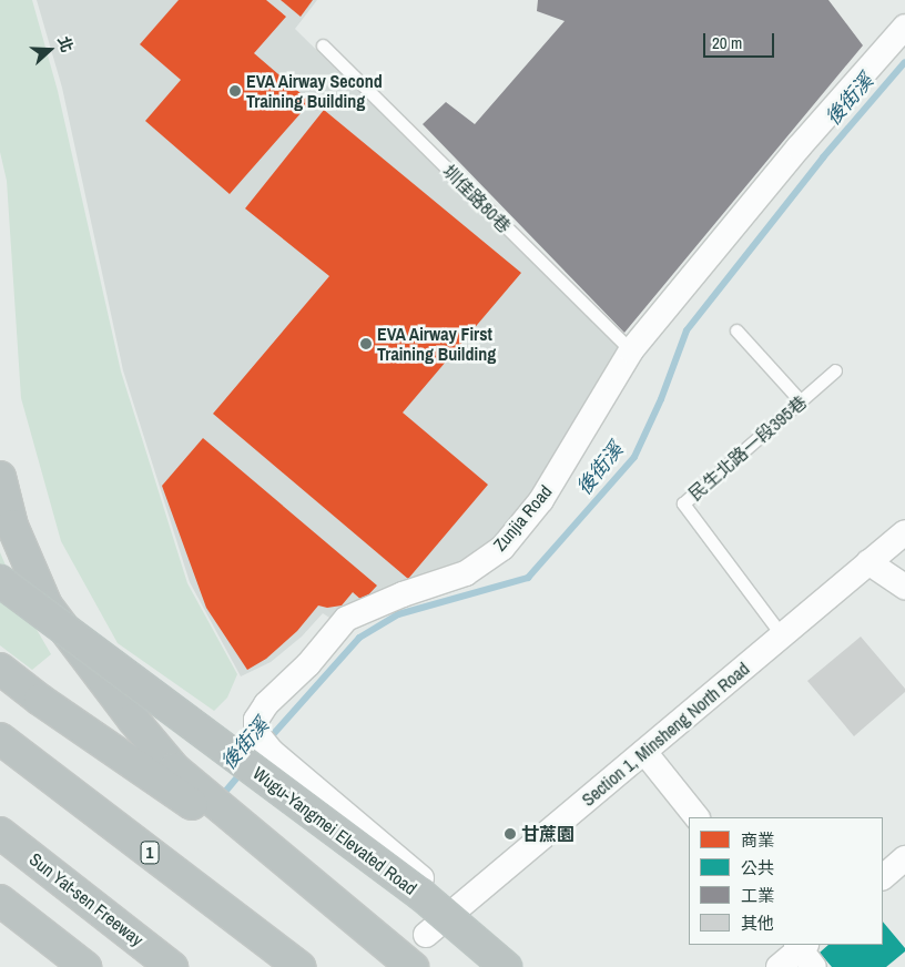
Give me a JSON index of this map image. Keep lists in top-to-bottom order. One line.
{"streets":{"highway":["Wugu-Yangmei Elevated Road","1","Sun Yat-sen Freeway"],"street":["Zunjia Road","Section 1, Minsheng North Road"],"lane":["圳佳路80巷","民生北路一段395巷"]},"crossings":[["圳佳路80巷","Zunjia Road"],["民生北路一段395巷","Section 1, Minsheng North Road"],["Zunjia Road","Section 1, Minsheng North Road"]],"water":["後街溪"],"places":["EVA Airway Second Training Building","EVA Airway First Training Building","甘蔗園"],"legend":["商業","公共","工業","其他"],"scale_bar":"20 m","north":"right"}
